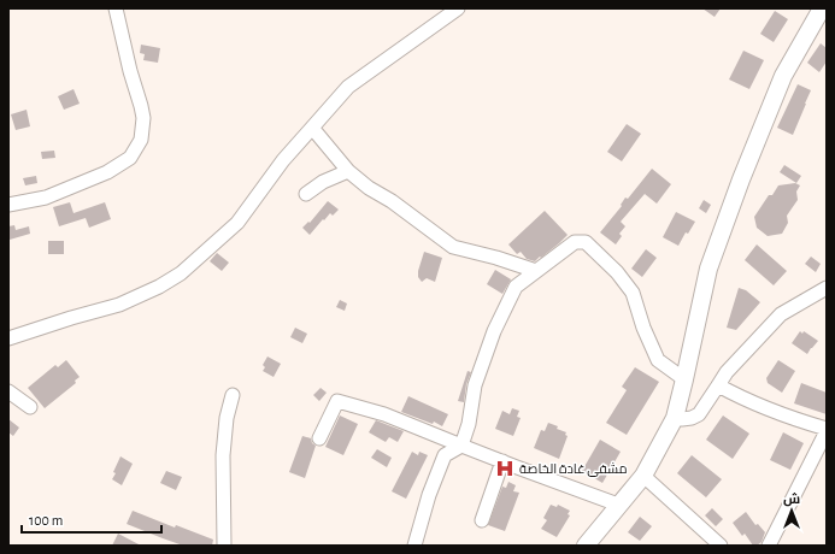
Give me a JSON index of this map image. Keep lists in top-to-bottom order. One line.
{"places":{"hospital":["مشفى غادة الخاصة"]},"scale_bar":"100 m","north":"top"}
